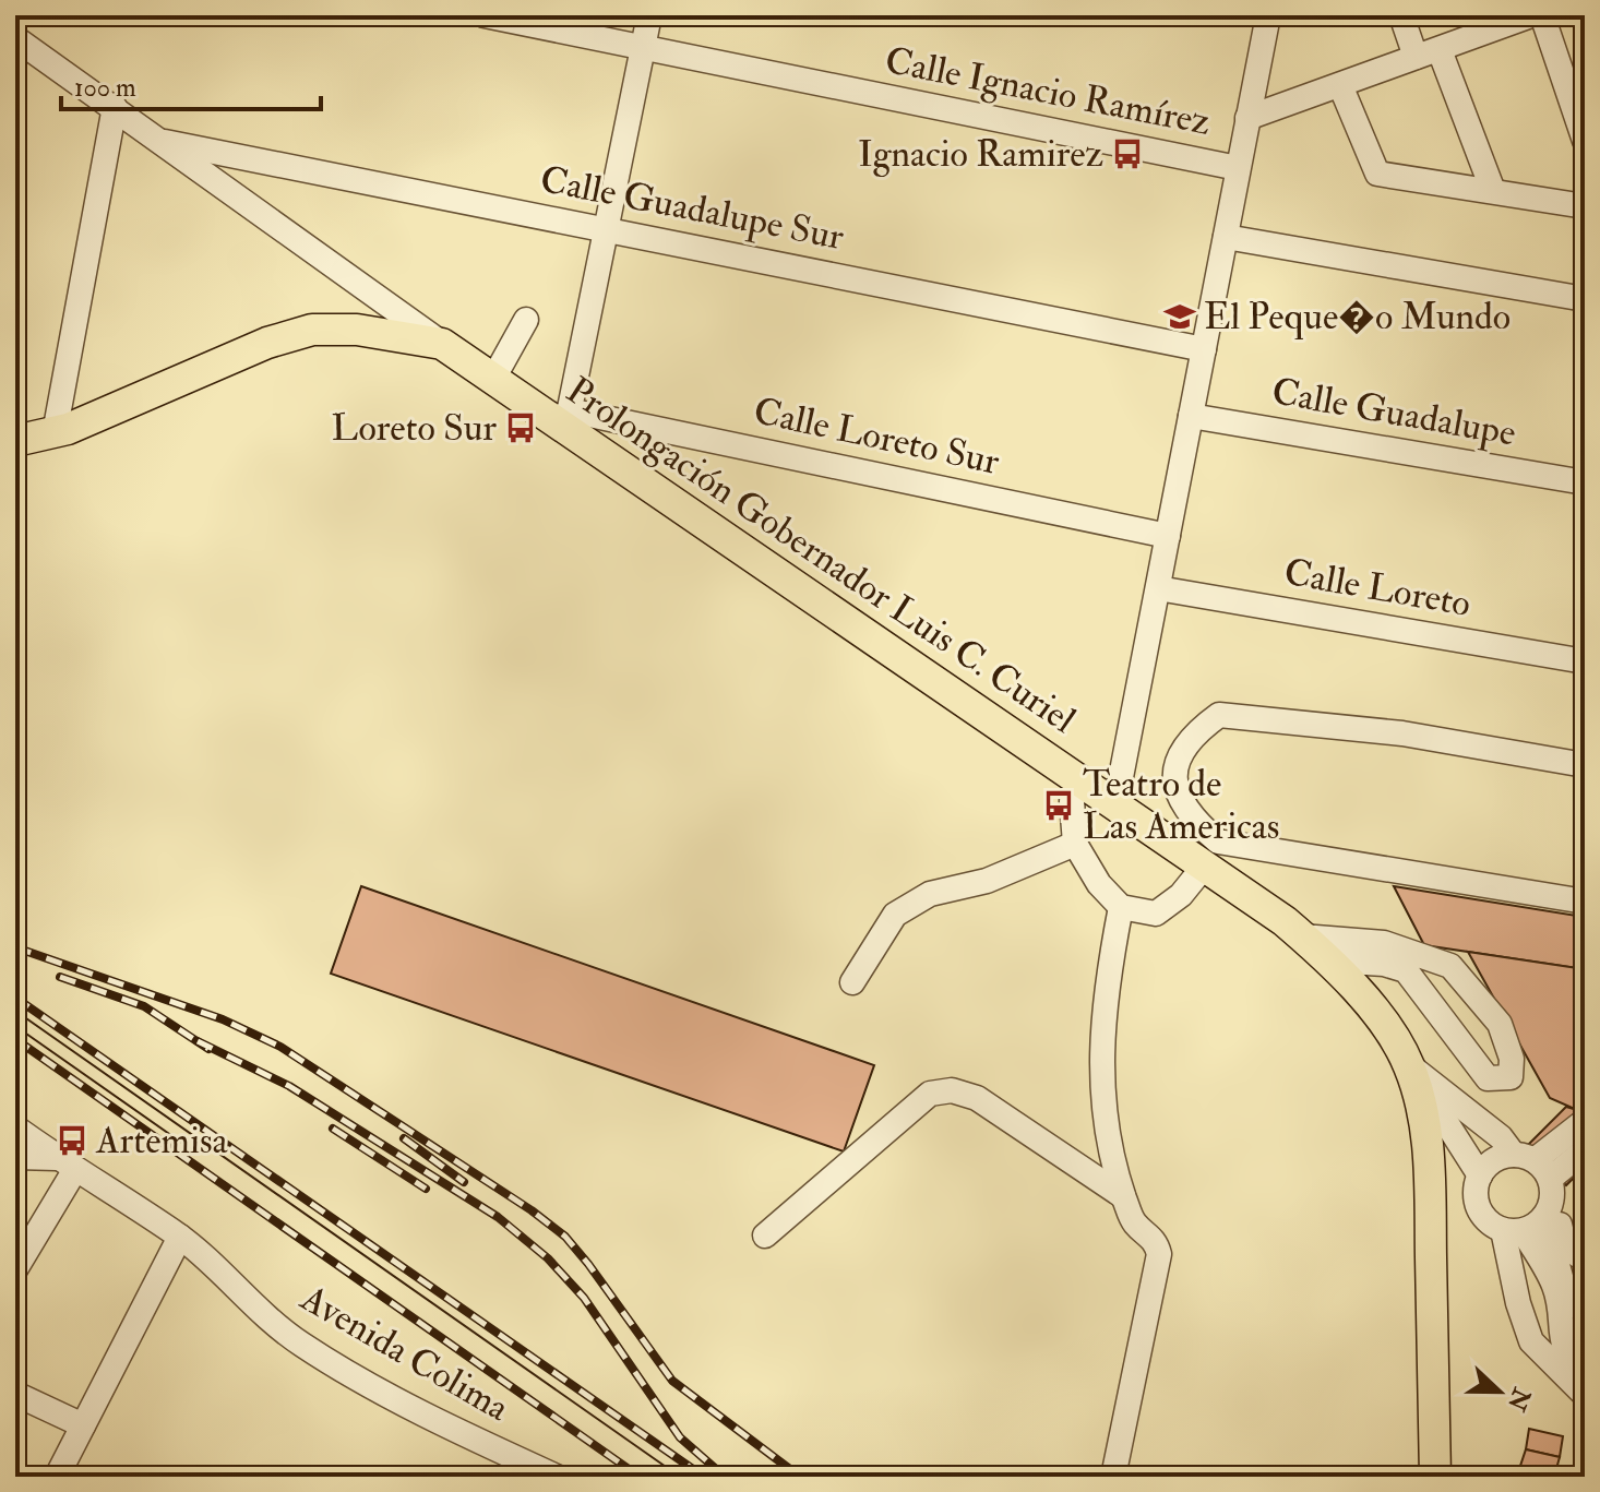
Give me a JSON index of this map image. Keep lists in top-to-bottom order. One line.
{"streets":{"main road":["Prolongación Gobernador Luis C. Curiel"],"street":["Calle Ignacio Ramírez","Calle Guadalupe Sur","Calle Guadalupe","Calle Loreto Sur","Calle Loreto","Avenida Colima"]},"crossings":[["Calle Loreto Sur","Prolongación Gobernador Luis C. Curiel"]],"places":{"bus stop":["Ignacio Ramirez","Loreto Sur","Teatro de Las Americas","Artemisa"],"school or university":["El Peque�o Mundo"]},"scale_bar":"100 m","north":"right"}
